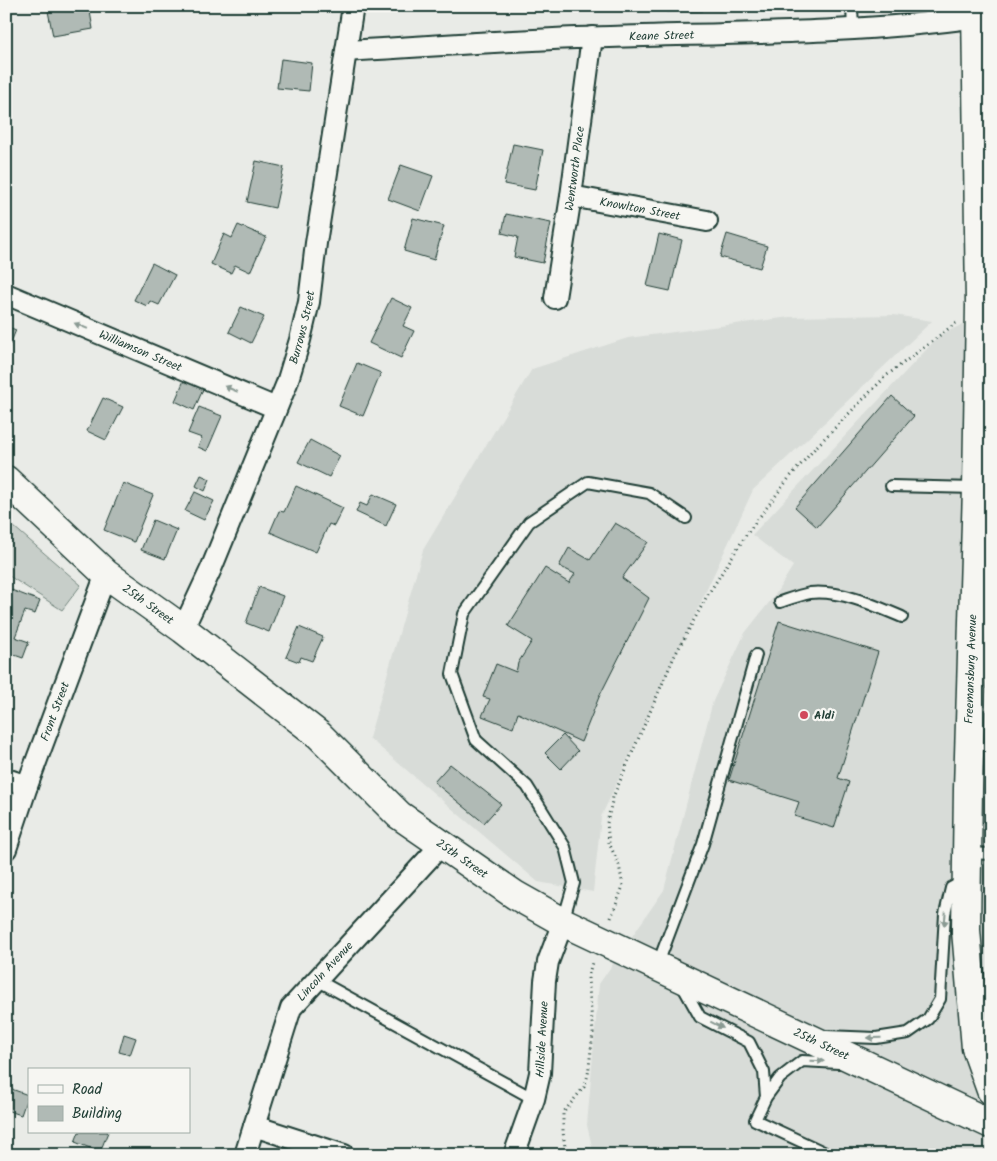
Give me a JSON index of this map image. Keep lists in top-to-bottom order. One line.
{"streets":{"main road":["25th Street","Freemansburg Avenue"],"street":["Keane Street","Wentworth Place","Knowlton Street","Burrows Street","Williamson Street","Front Street","Lincoln Avenue","Hillside Avenue"]},"crossings":[["Keane Street","Wentworth Place"],["Keane Street","Burrows Street"],["Keane Street","Freemansburg Avenue"],["Wentworth Place","Knowlton Street"],["Burrows Street","Williamson Street"],["Burrows Street","25th Street"],["25th Street","Front Street"],["25th Street","Lincoln Avenue"],["25th Street","Hillside Avenue"]],"one_way":["Williamson Street"],"places":["Aldi"],"legend":["Road","Building"]}
